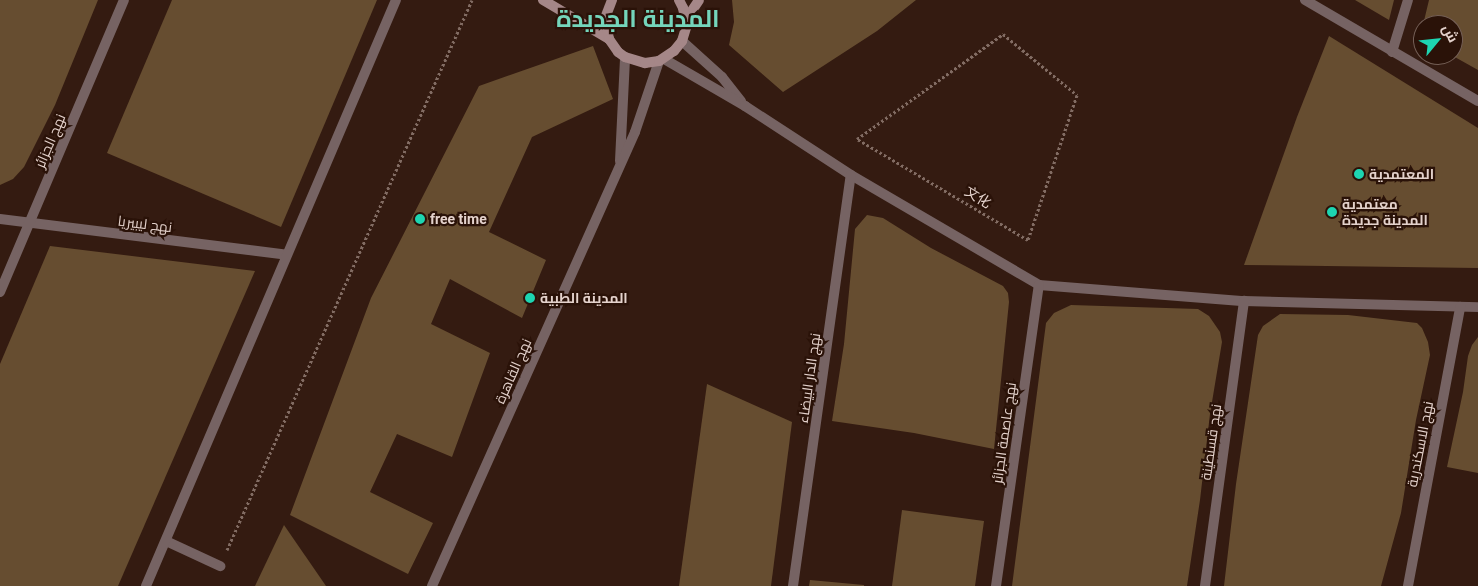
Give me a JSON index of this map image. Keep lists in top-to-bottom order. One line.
{"streets":{"street":["نهج الجزائر","نهج ليبيريا","نهج القاهرة","نهج الدار البيضاء","نهج عاصمة الجزائر","نهج قسنطينة","نهج الاسكندرية"],"path":["文化"]},"crossings":[["نهج الجزائر","نهج ليبيريا"]],"districts":["المدينة الجديدة"],"places":["المعتمدية","معتمدية المدينة جديدة","free time","المدينة الطبية"],"north":"top right"}
